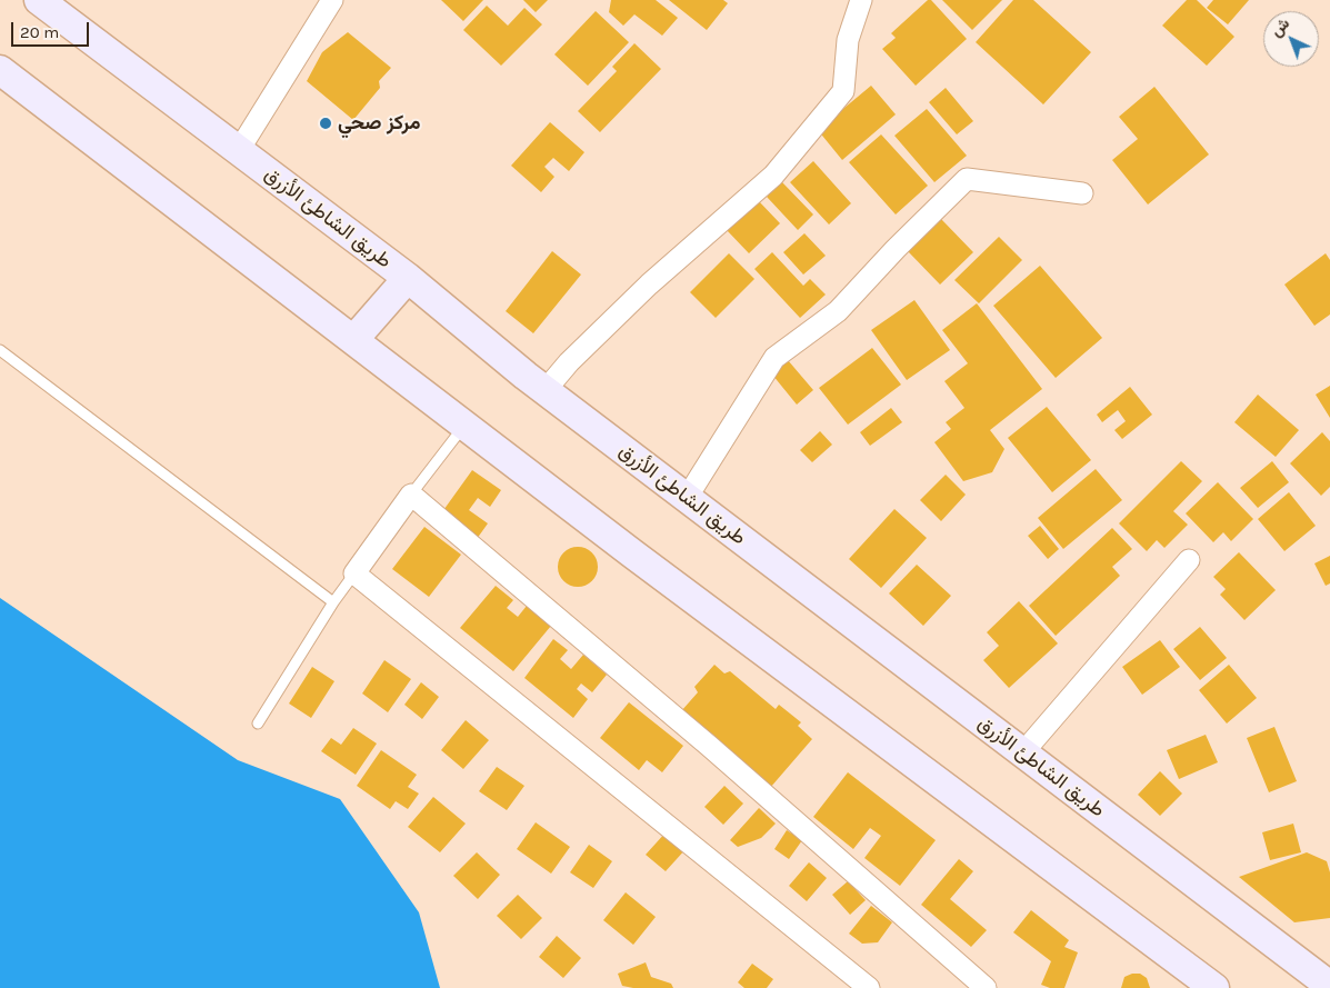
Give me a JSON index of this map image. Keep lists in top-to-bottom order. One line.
{"streets":{"main road":["طريق الشاطئ الأزرق"]},"places":["مركز صحي"],"scale_bar":"20 m","north":"top left"}
